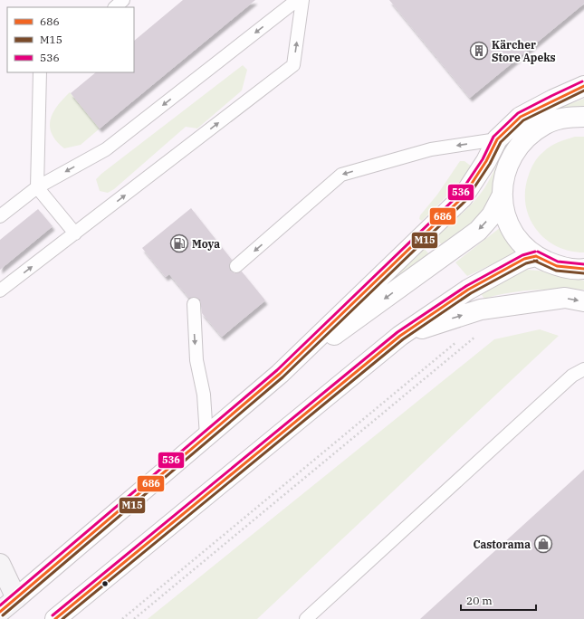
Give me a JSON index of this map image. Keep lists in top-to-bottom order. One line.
{"places":{"building":["Kärcher Store Apeks"],"fuel station":["Moya"],"shop":["Castorama"]},"lines":["transit line 536","transit line 686","transit line M15"],"legend":["686","M15","536"],"scale_bar":"20 m"}
